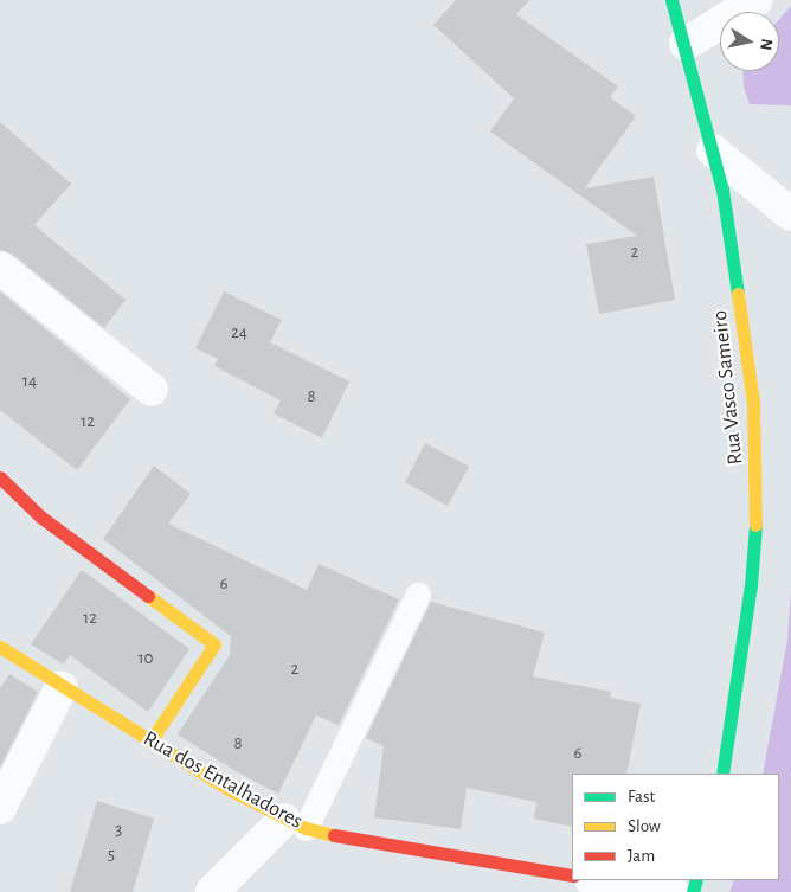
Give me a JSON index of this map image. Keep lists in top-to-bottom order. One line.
{"streets":{"street":["Rua Vasco Sameiro","Rua dos Entalhadores"]},"house_numbers":["2","24","14","8","12","6","12","10","2","8","6","3","5"],"legend":["Fast","Slow","Jam"],"north":"right"}
